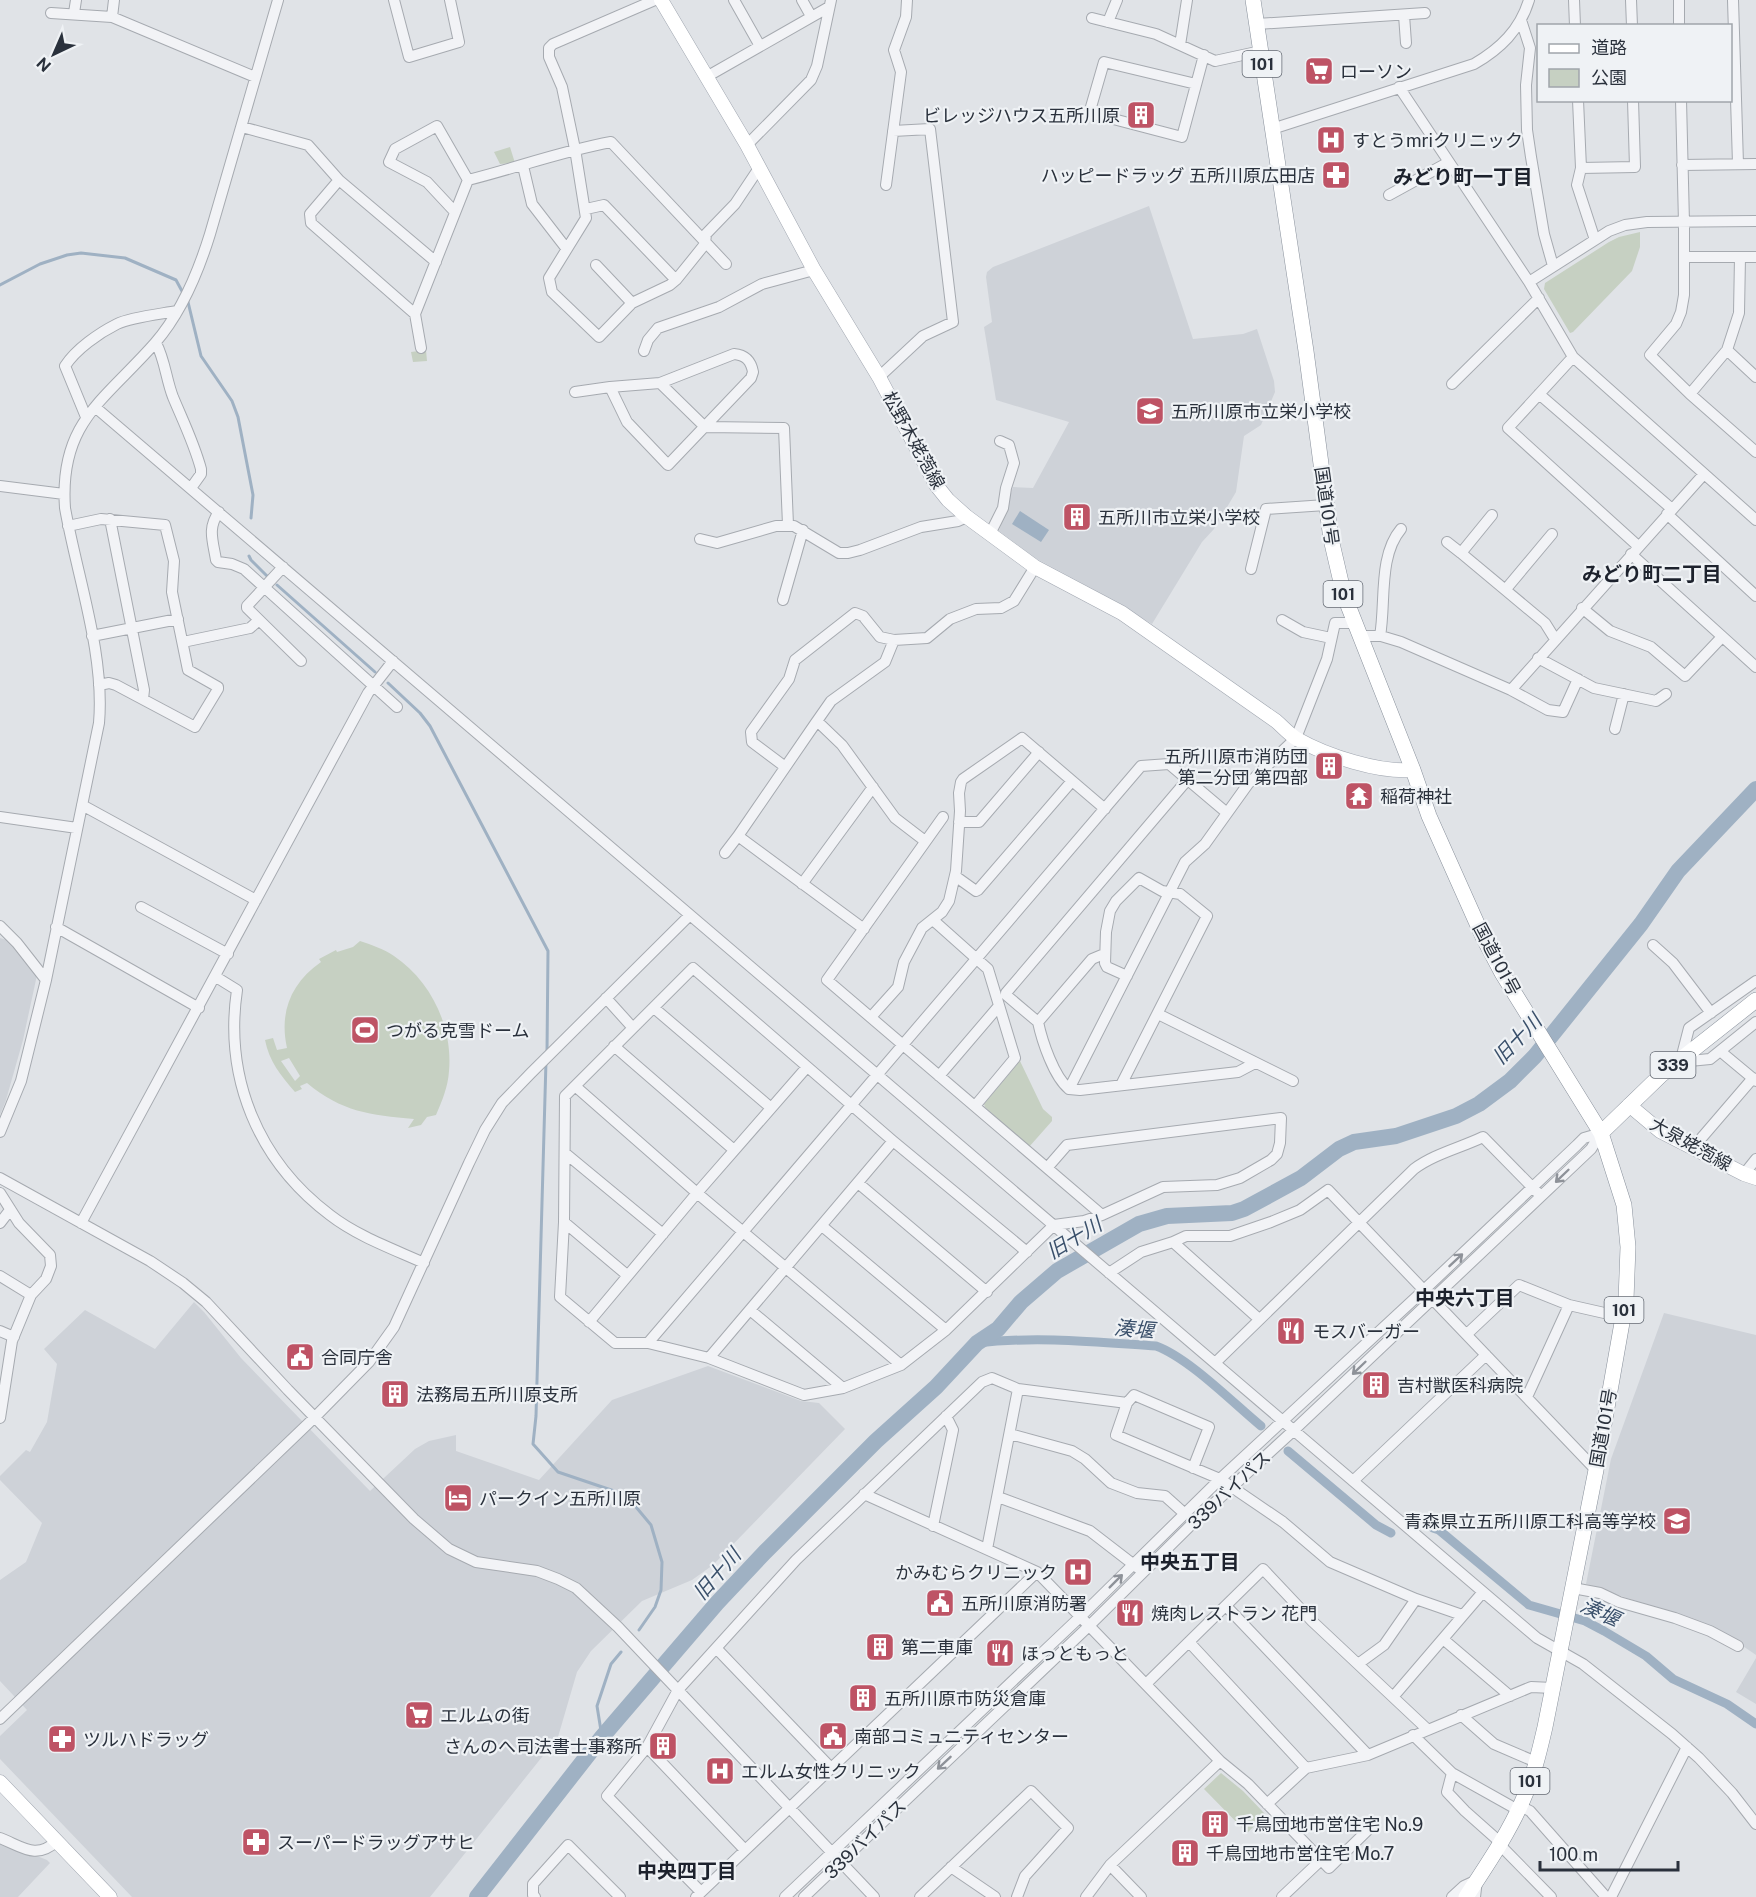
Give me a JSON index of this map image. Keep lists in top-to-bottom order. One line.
{"streets":{"highway":["101","国道101号","339"],"main road":["松野木姥萢線","大泉姥萢線"],"street":["339バイパス"]},"crossings":[["松野木姥萢線","国道101号"],["国道101号","339"],["国道101号","339バイパス"],["339","大泉姥萢線"],["339","339バイパス"]],"districts":["みどり町一丁目","みどり町二丁目","中央六丁目","中央五丁目","中央四丁目"],"water":["旧十川","湊堰"],"places":{"supermarket":["ローソン","エルムの街"],"building":["ビレッジハウス五所川原","五所川市立栄小学校","五所川原市消防団 第二分団 第四部","吉村獣医科病院","法務局五所川原支所","第二車庫","五所川原市防災倉庫","さんのへ司法書士事務所","千鳥団地市営住宅 No.9","千鳥団地市営住宅 Mo.7"],"hospital":["すとうmriクリニック","かみむらクリニック","エルム女性クリニック"],"pharmacy":["ハッピードラッグ 五所川原広田店","ツルハドラッグ","スーパードラッグアサヒ"],"school or university":["五所川原市立栄小学校","青森県立五所川原工科高等学校"],"temple":["稲荷神社"],"sports":["つがる克雪ドーム"],"restaurant":["モスバーガー","焼肉レストラン 花門","ほっともっと"],"public building":["合同庁舎","五所川原消防署","南部コミュニティセンター"],"hotel":["パークイン五所川原"]},"legend":["道路","公園"],"scale_bar":"100 m","north":"bottom left"}
